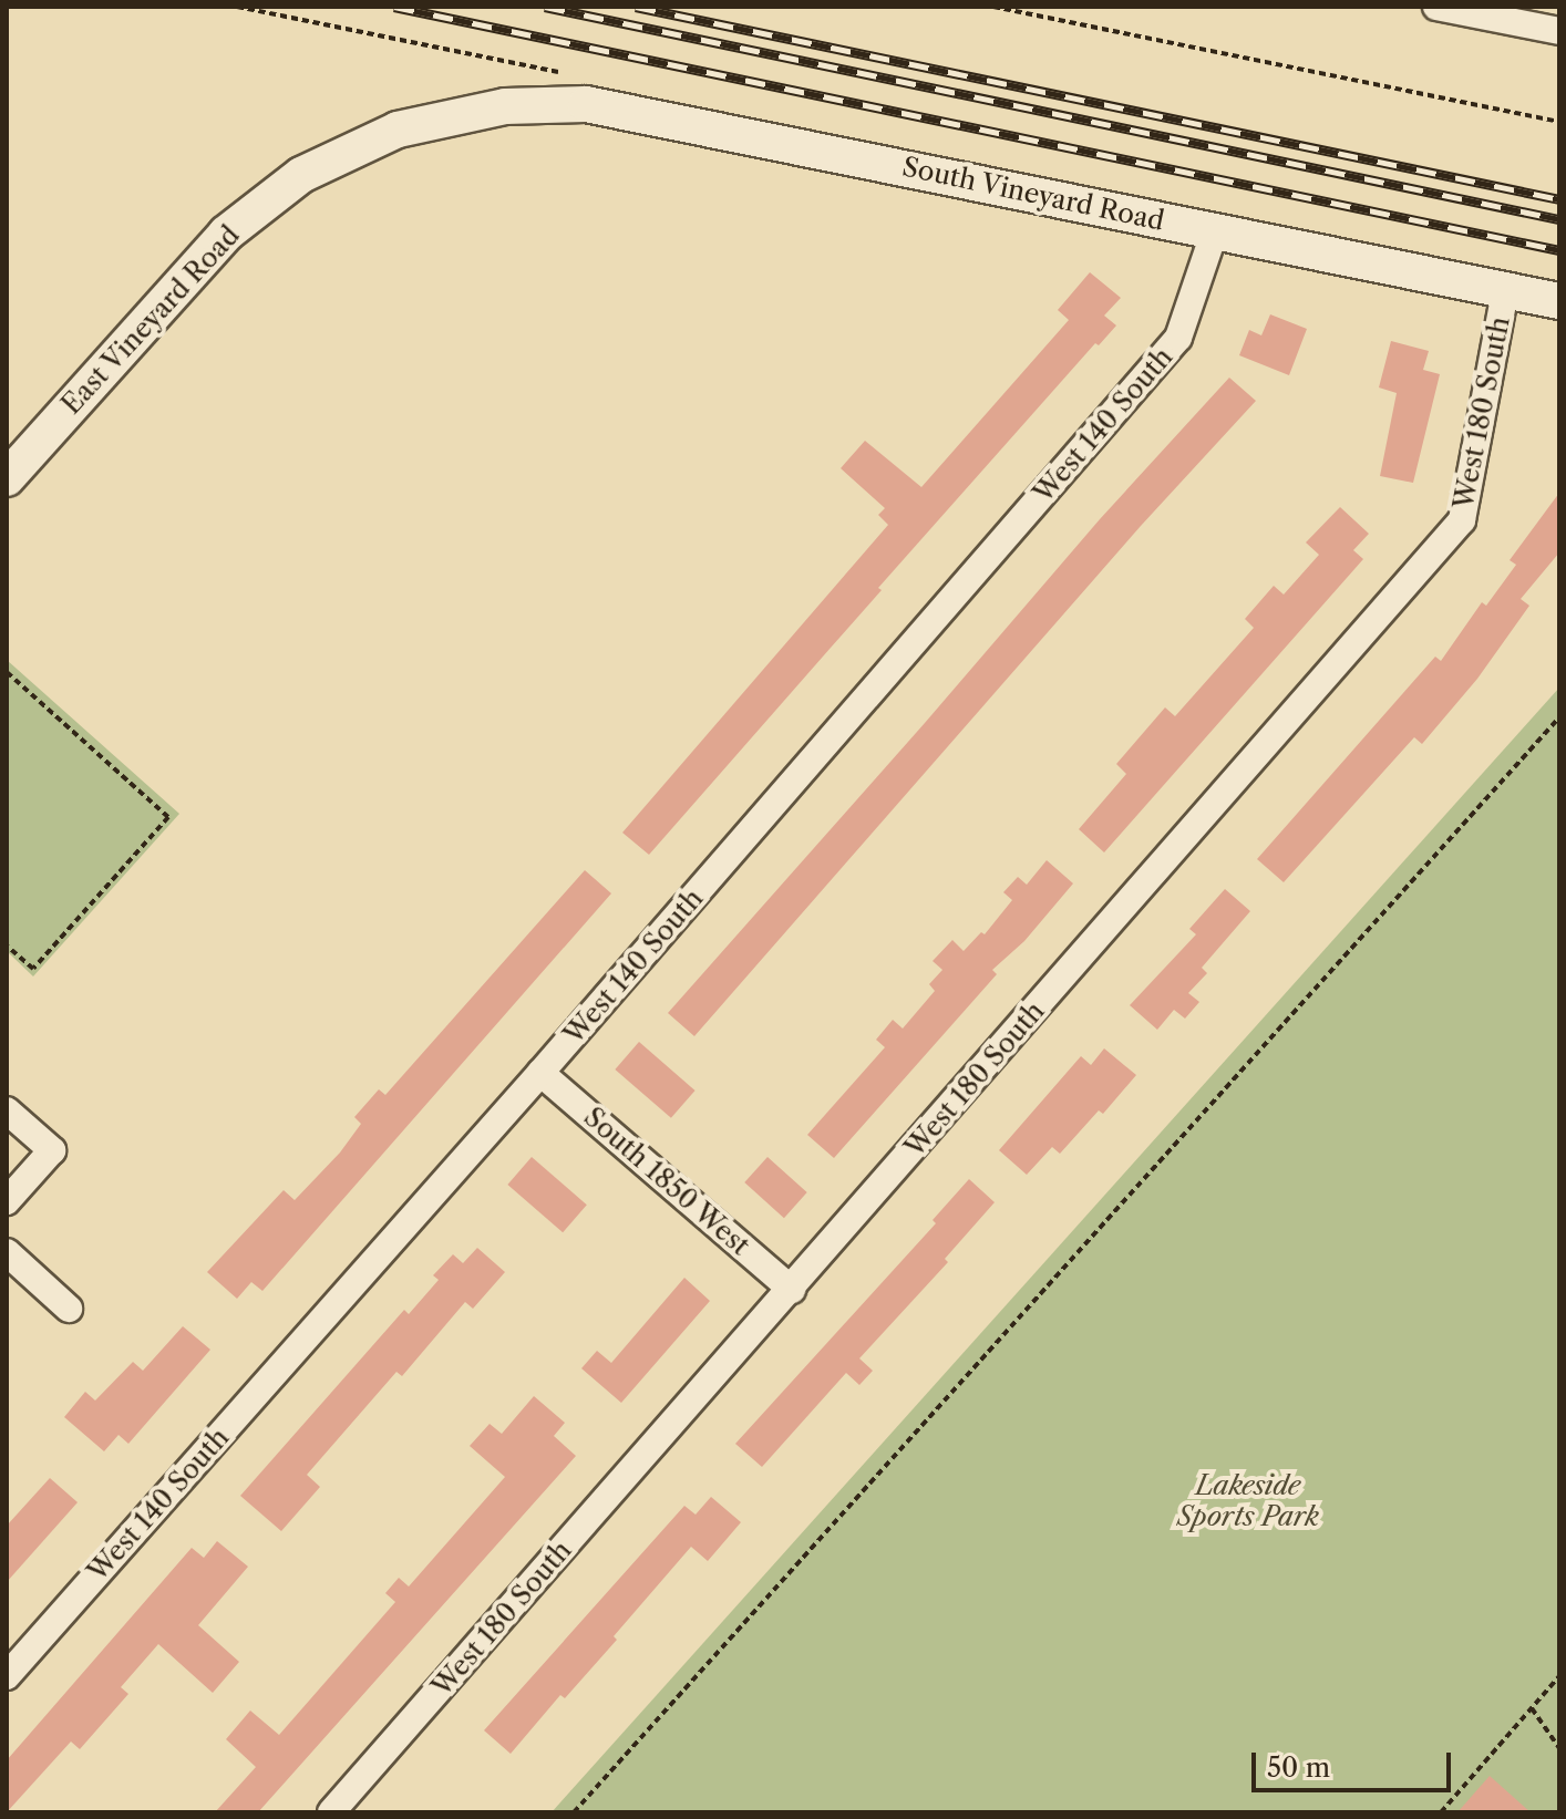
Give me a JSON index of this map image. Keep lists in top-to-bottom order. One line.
{"streets":{"street":["South Vineyard Road","East Vineyard Road","West 180 South","West 140 South","South 1850 West"]},"crossings":[["South Vineyard Road","East Vineyard Road"],["South Vineyard Road","West 180 South"],["South Vineyard Road","West 140 South"],["West 180 South","South 1850 West"],["West 140 South","South 1850 West"]],"parks":["Lakeside Sports Park"],"scale_bar":"50 m"}
